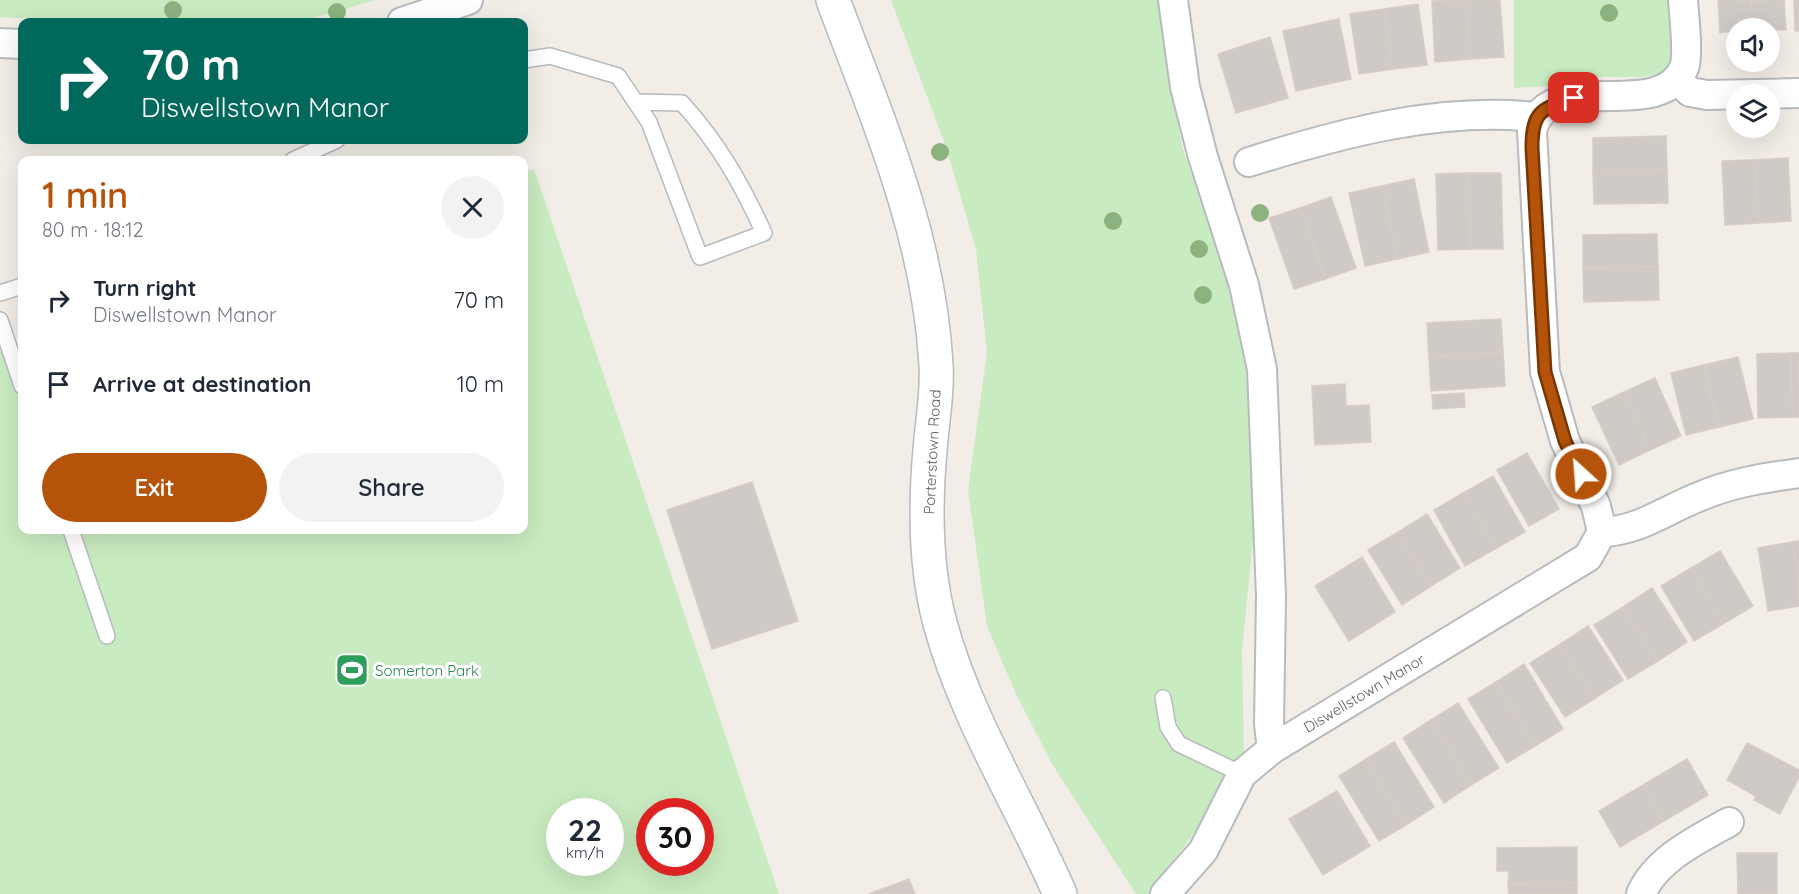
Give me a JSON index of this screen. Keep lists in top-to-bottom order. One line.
{"streets":{"street":["Porterstown Road","Diswellstown Manor"]},"places":{"sports":["Somerton Park"]},"page":{"turn":["70 m","Diswellstown Manor"],"heading":["1 min","80 m · 18:12"],"list":[{"name":"Turn right","note":"Diswellstown Manor","value":"70 m"},{"name":"Arrive at destination","value":"10 m"}],"buttons":["Exit","Share"],"speed":"22 km/h","limit":"30"}}
